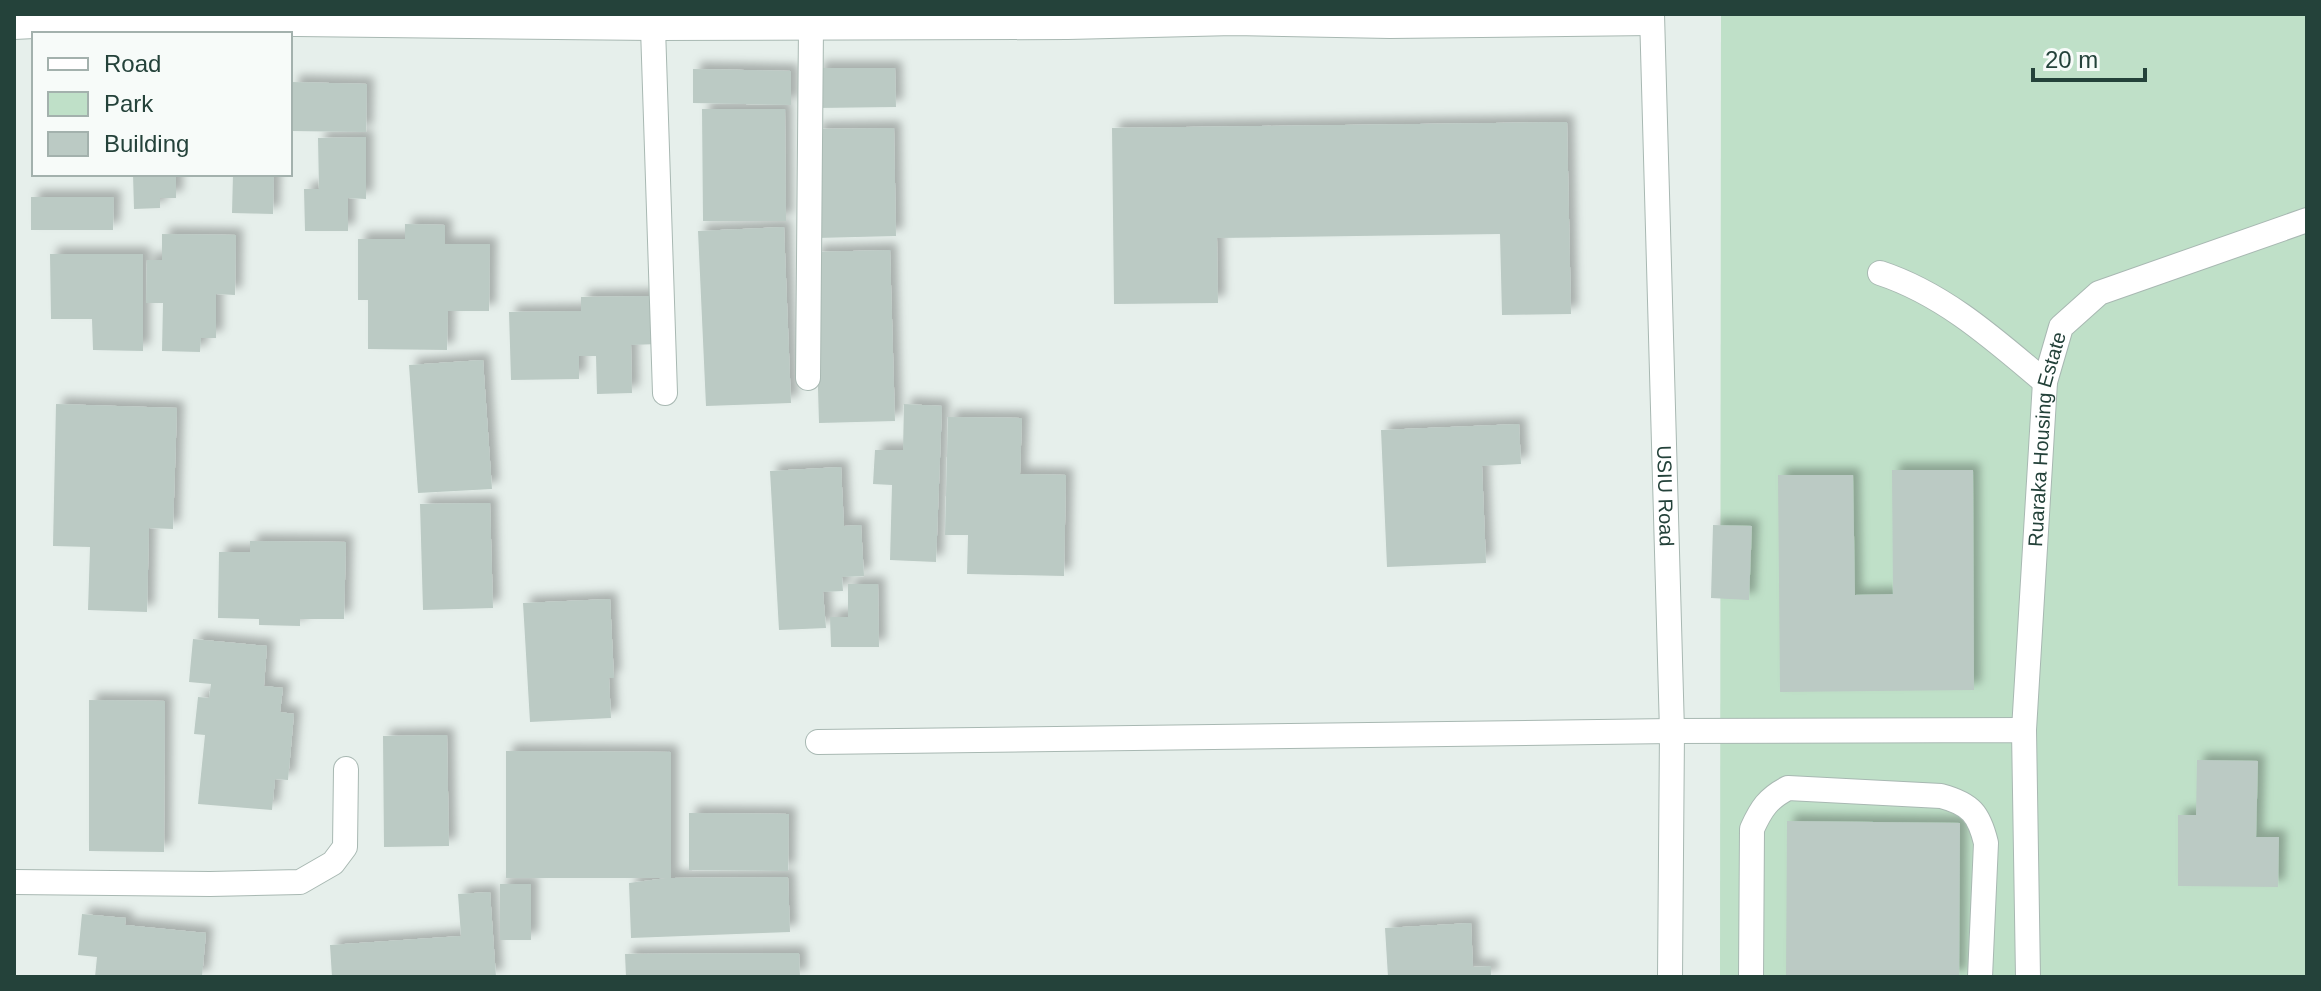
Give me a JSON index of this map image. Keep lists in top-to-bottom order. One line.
{"streets":{"street":["Ruaraka Housing Estate","USIU Road"]},"legend":["Road","Park","Building"],"scale_bar":"20 m"}
